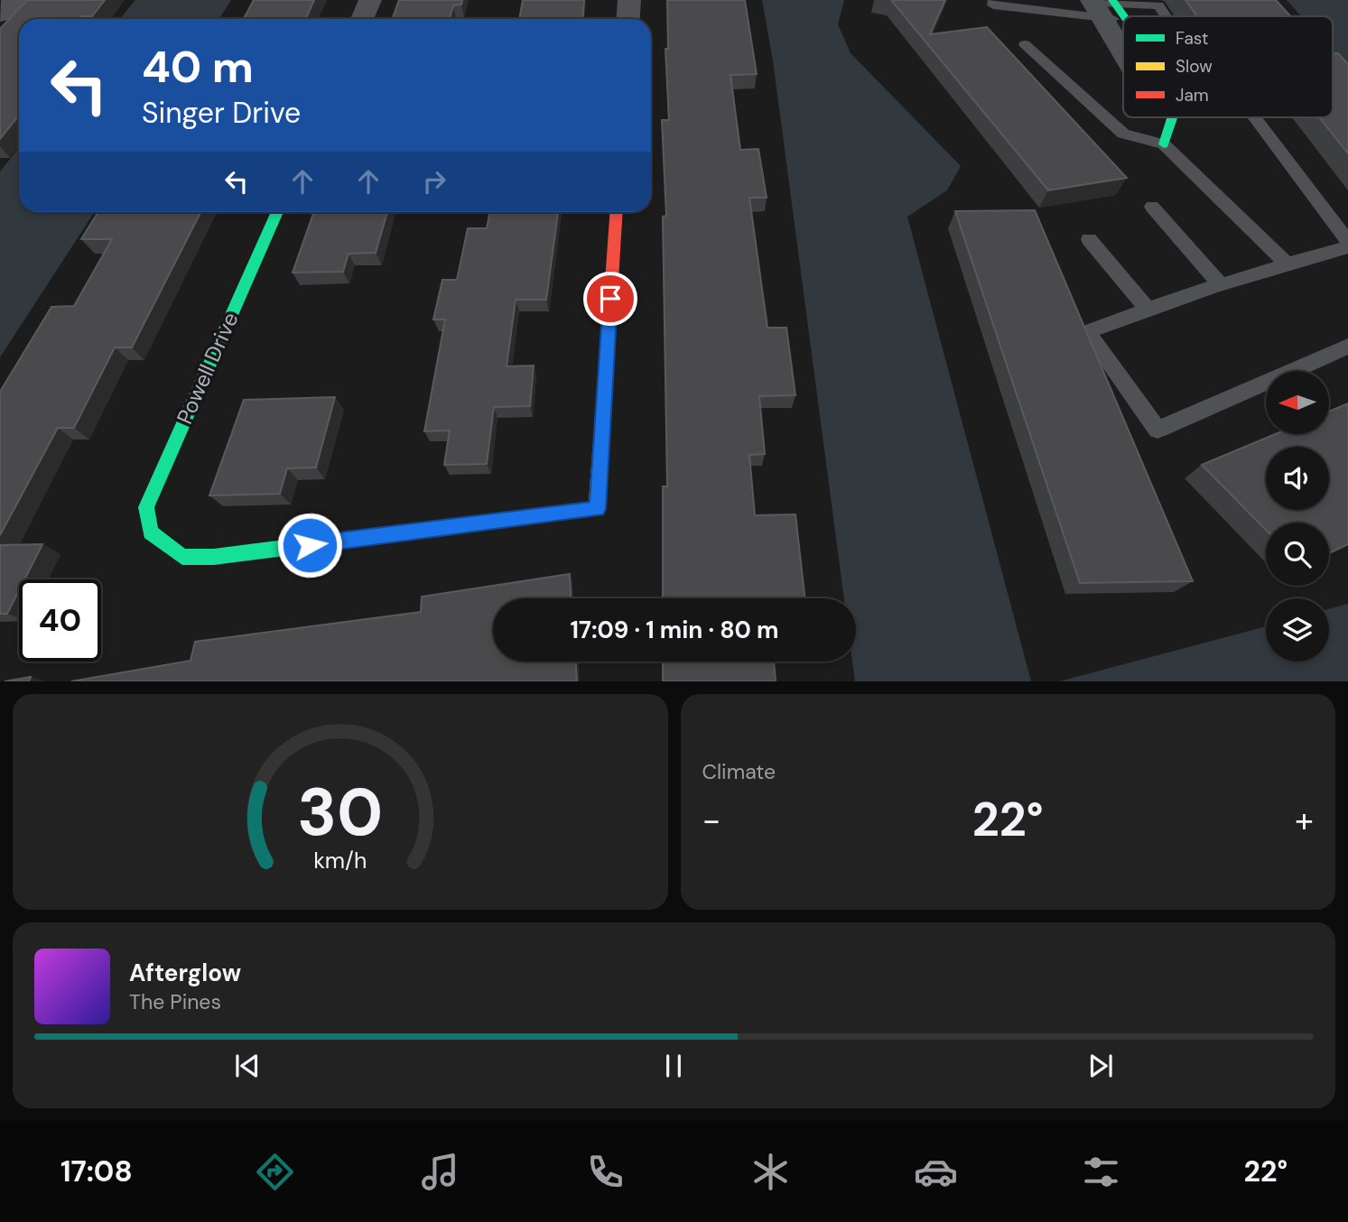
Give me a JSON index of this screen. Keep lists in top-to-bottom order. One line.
{"streets":{"street":["Powell Drive"]},"legend":["Fast","Slow","Jam"],"north":"left","page":{"turn":["40 m","Singer Drive"],"limit":"40","trip":"17:09 · 1 min · 80 m","tile":"Climate","heat":["−","22°","+"],"song":["Afterglow","The Pines"],"tabs":["17:08","22°"],"gauge":["30","km/h"]}}
